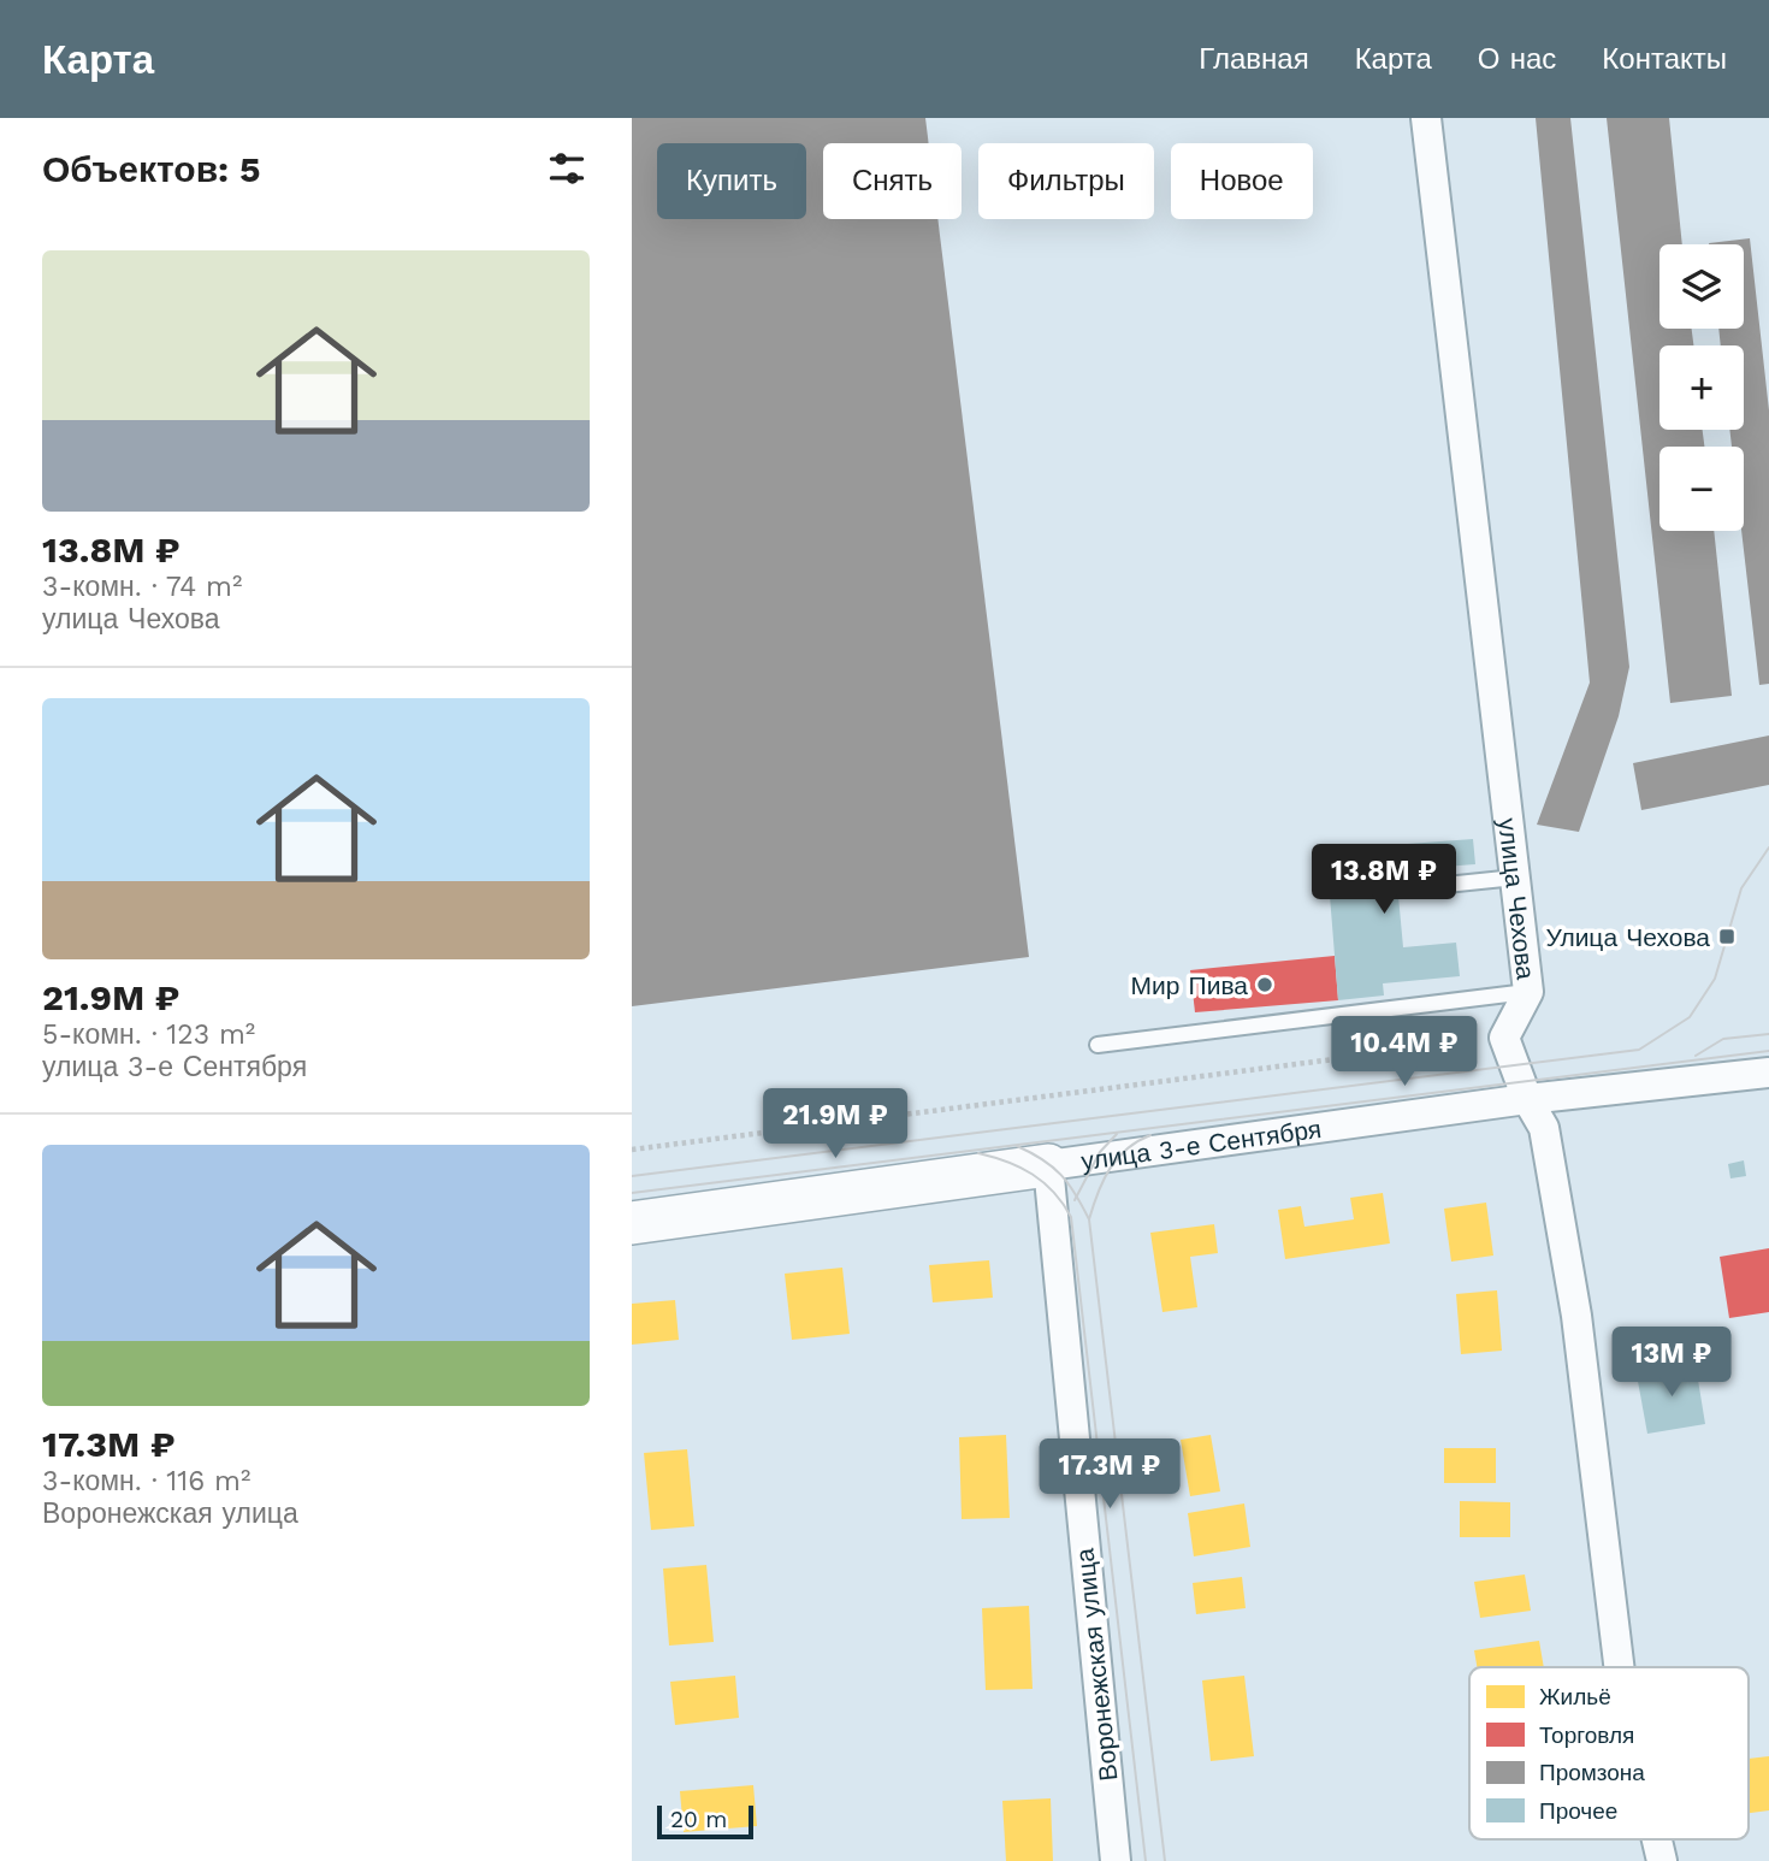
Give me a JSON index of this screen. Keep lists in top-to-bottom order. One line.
{"streets":{"street":["улица Чехова","улица 3-е Сентября","Воронежская улица"]},"crossings":[["улица 3-е Сентября","Воронежская улица"]],"places":{"transit":["Улица Чехова"],"other":["Мир Пива"]},"legend":["Жильё","Торговля","Промзона","Прочее"],"scale_bar":"20 m","page":{"header":"Карта","nav":["Главная","Карта","О нас","Контакты"],"heading":"Объектов: 5","chip":["Купить","Снять","Фильтры","Новое"],"list":[{"name":"13.8M ₽","note":"3-комн. · 74 m² · улица Чехова"},{"name":"21.9M ₽","note":"5-комн. · 123 m² · улица 3-е Сентября"},{"name":"17.3M ₽","note":"3-комн. · 116 m² · Воронежская улица"}],"map_buttons":["+","−"],"price":["13.8M ₽","10.4M ₽","21.9M ₽","13M ₽","17.3M ₽"],"scale":"20 m"}}
